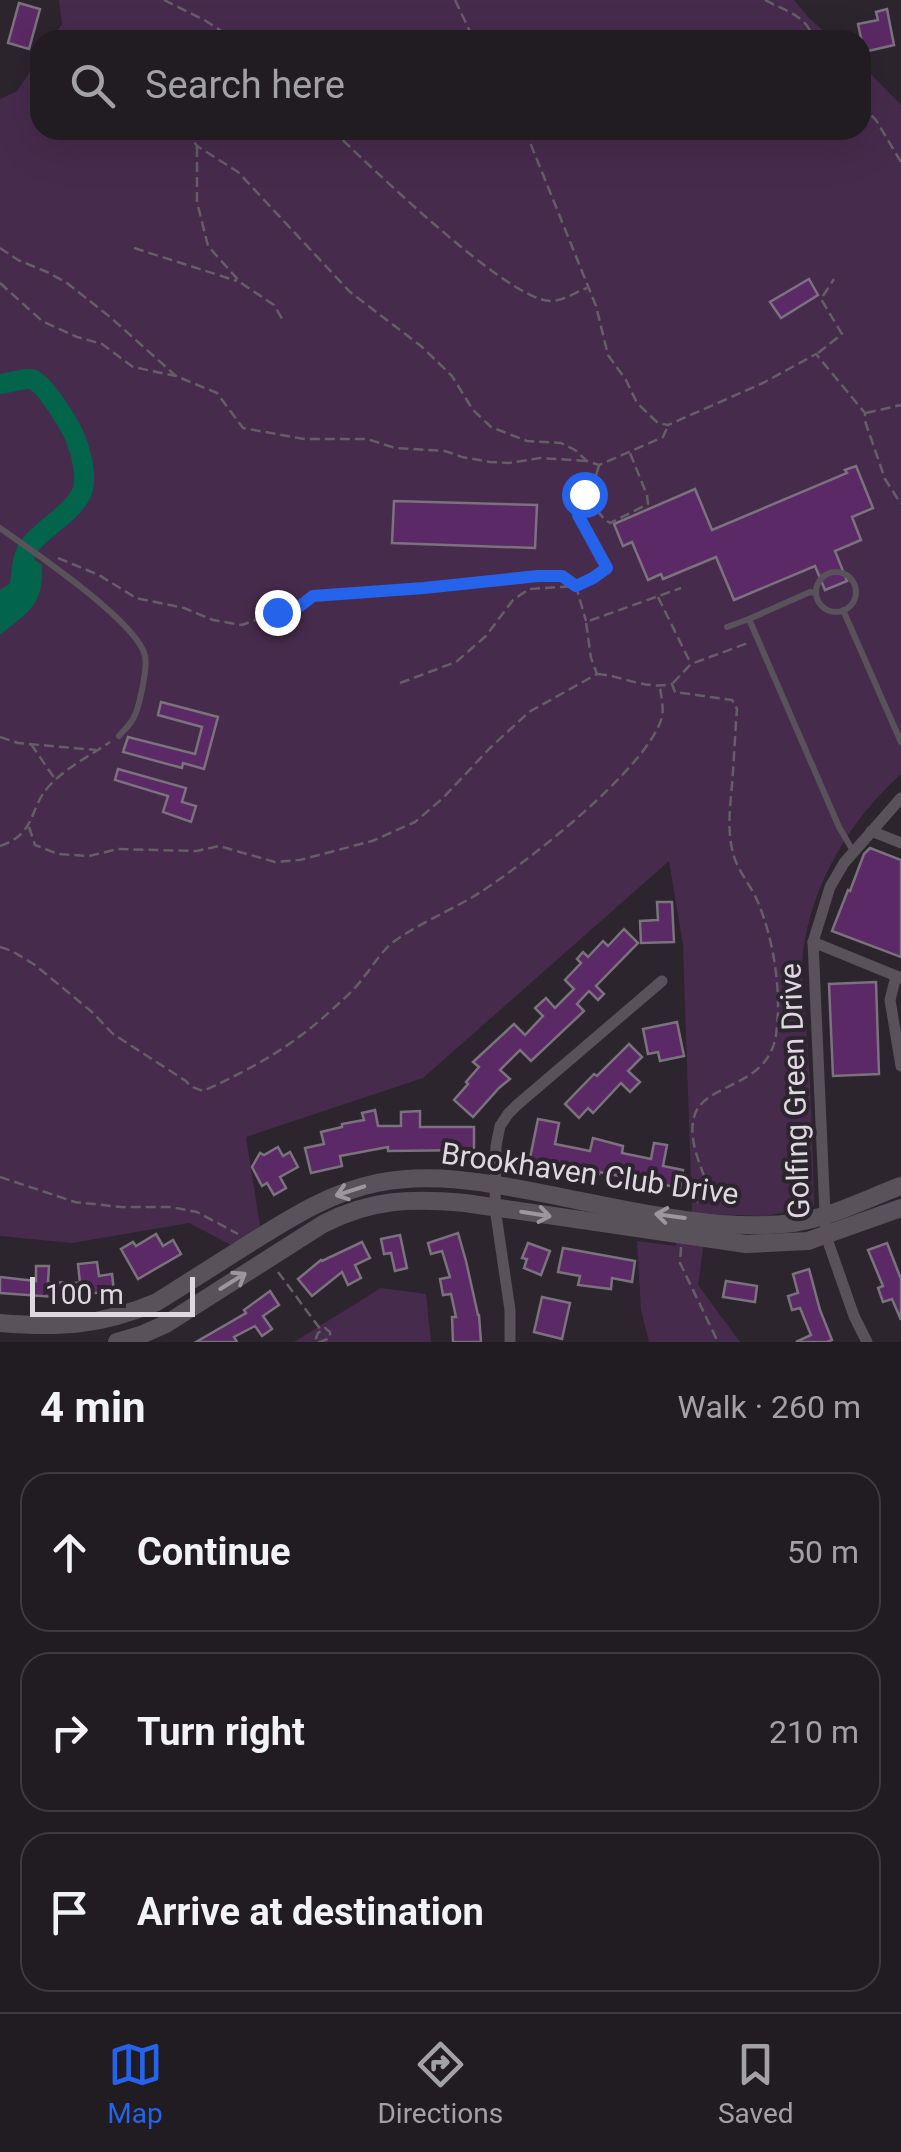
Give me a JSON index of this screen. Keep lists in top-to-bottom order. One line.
{"streets":{"main road":["Brookhaven Club Drive"],"street":["Golfing Green Drive"]},"crossings":[["Golfing Green Drive","Brookhaven Club Drive"]],"scale_bar":"100 m","page":{"search":"Search here","scale":"100 m","heading":["4 min","Walk · 260 m"],"list":[["Continue","50 m"],["Turn right","210 m"],"Arrive at destination"],"nav":["Map","Directions","Saved"]}}
